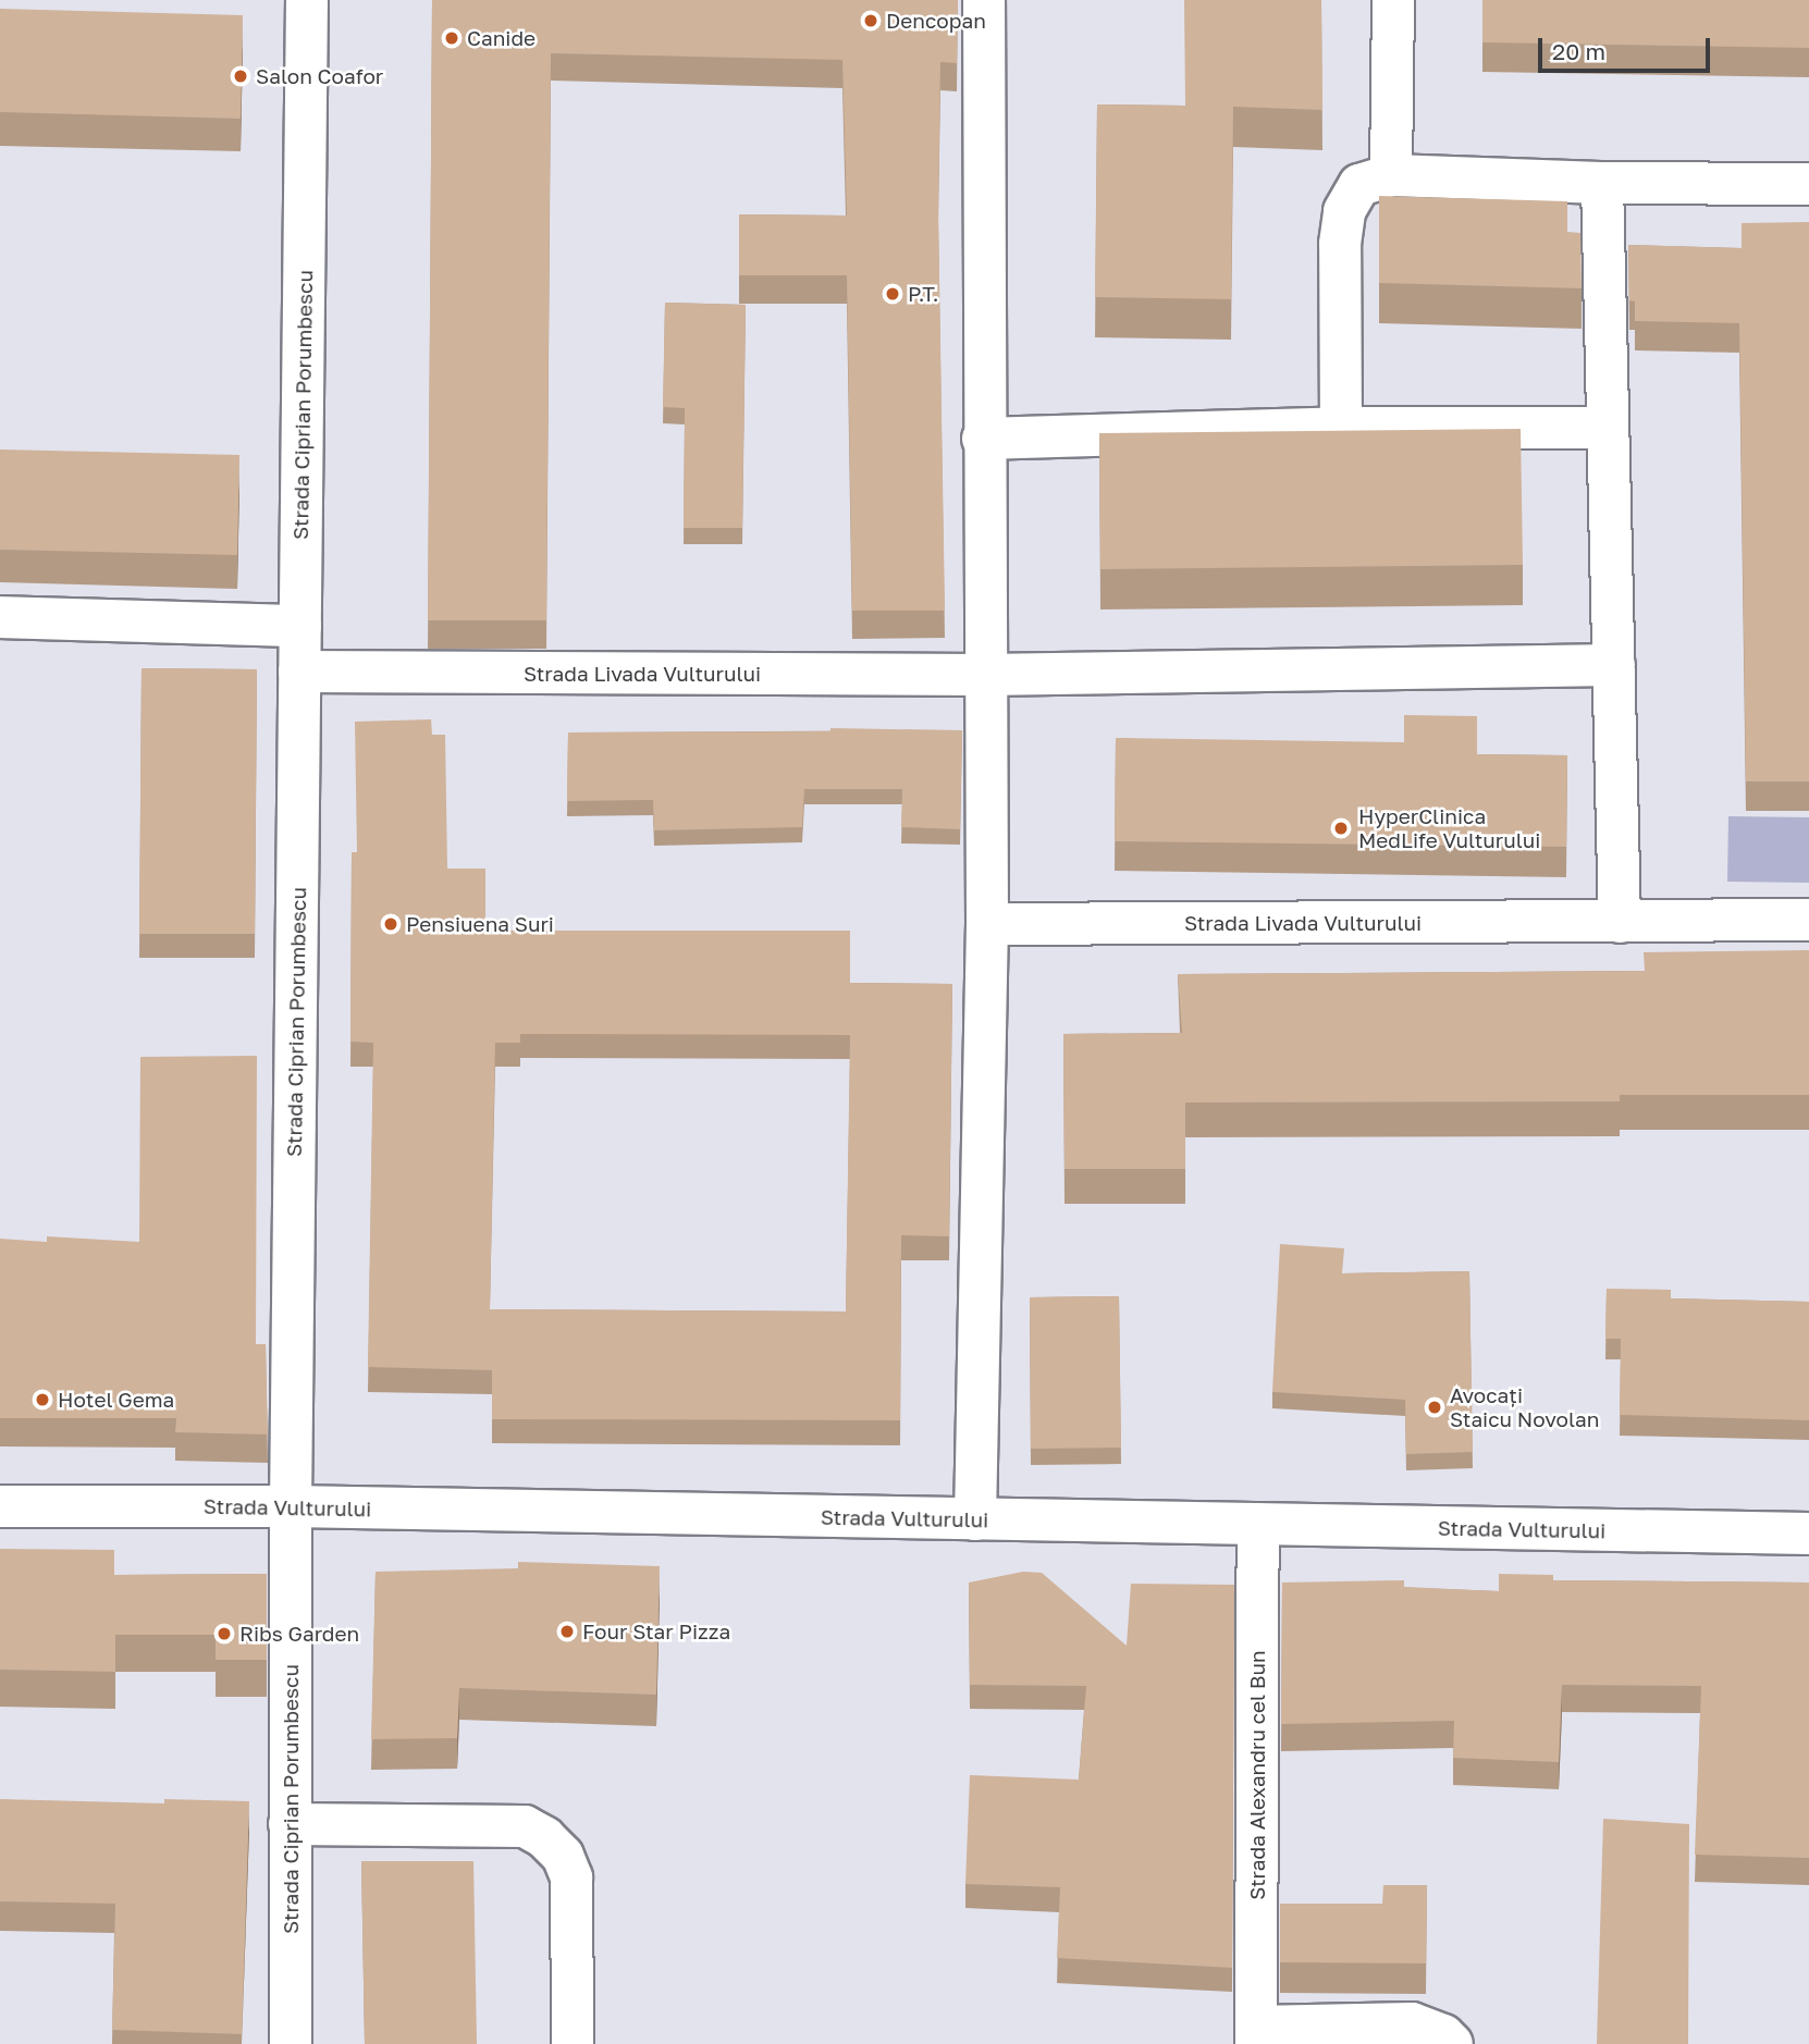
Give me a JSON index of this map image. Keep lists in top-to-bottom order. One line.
{"streets":{"street":["Strada Ciprian Porumbescu","Strada Livada Vulturului","Strada Vulturului","Strada Alexandru cel Bun"]},"crossings":[["Strada Ciprian Porumbescu","Strada Livada Vulturului"],["Strada Ciprian Porumbescu","Strada Vulturului"],["Strada Vulturului","Strada Alexandru cel Bun"]],"places":["Dencopan","Canide","Salon Coafor","P.T.","HyperClinica MedLife Vulturului","Pensiuena Suri","Hotel Gema","Avocați Staicu Novolan","Four Star Pizza","Ribs Garden"],"scale_bar":"20 m"}
